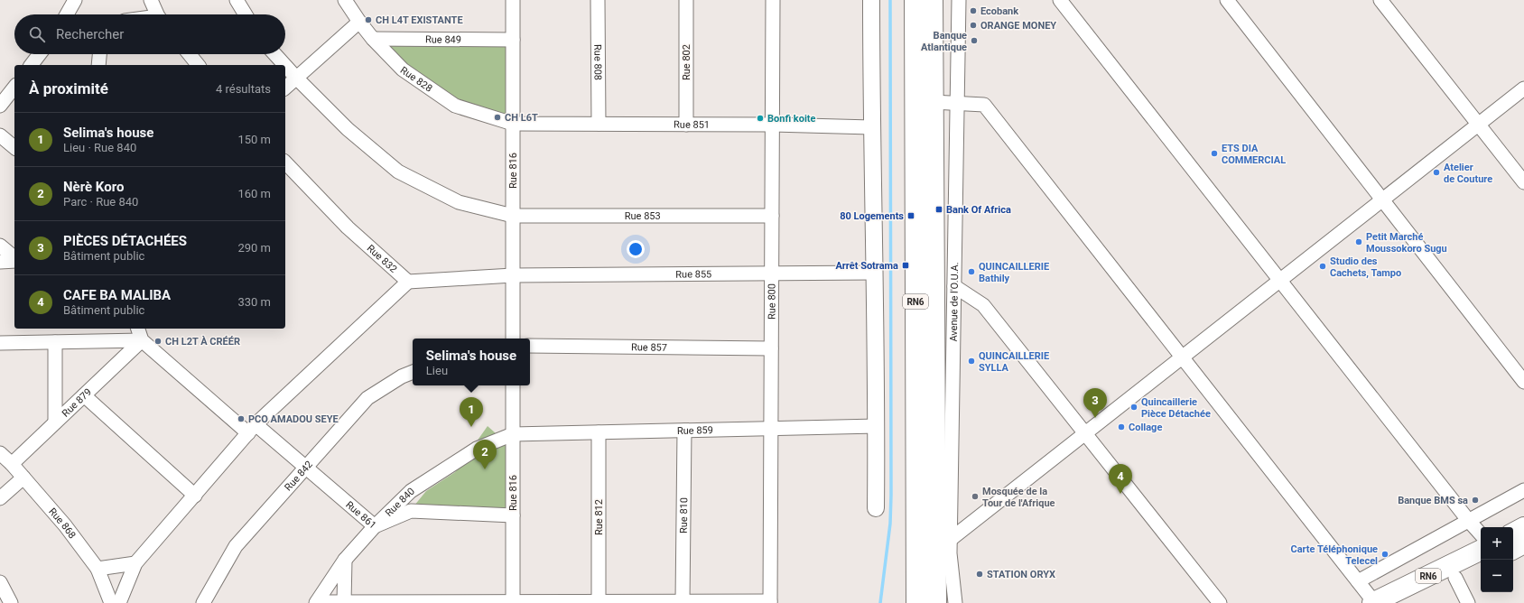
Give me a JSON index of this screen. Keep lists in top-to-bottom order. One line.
{"streets":{"highway":["RN6","Avenue de l'O.U.A."],"street":["Rue 849","Rue 808","Rue 802","Rue 828","Rue 851","Rue 816","Rue 853","Rue 832","Rue 855","Rue 800","Rue 857","Rue 879","Rue 859","Rue 842","Rue 840","Rue 861","Rue 810","Rue 812","Rue 868"]},"crossings":[["Rue 849","Rue 828"],["Rue 849","Rue 816"],["Rue 808","Rue 851"],["Rue 802","Rue 851"],["Rue 828","Rue 851"],["Rue 828","Rue 816"],["Rue 851","Rue 816"],["Rue 851","Rue 800"],["Rue 816","Rue 853"],["Rue 816","Rue 855"],["Rue 816","Rue 859"],["Rue 816","Rue 840"],["Rue 816","Rue 861"],["Rue 853","Rue 800"],["Rue 855","Rue 800"],["Rue 800","Rue 857"],["Rue 800","Rue 859"],["Rue 879","Rue 861"],["Rue 879","Rue 868"],["Rue 859","Rue 840"],["Rue 859","Rue 810"],["Rue 859","Rue 812"],["Rue 842","Rue 861"],["Rue 840","Rue 861"]],"places":{"other":["Ecobank","CH L4T EXISTANTE","ORANGE MONEY","Banque Atlantique","CH L6T","Bonfi koite","ETS DIA COMMERCIAL","Atelier de Couture","Petit Marché Moussokoro Sugu","Studio des Cachets, Tampo","QUINCAILLERIE Bathily","CH L2T À CRÉÉR","QUINCAILLERIE SYLLA","Quincaillerie Pièce Détachée","PCO AMADOU SEYE","Collage","Mosquée de la Tour de l'Afrique","Banque BMS sa","Carte Téléphonique Telecel","STATION ORYX"],"transit":["Bank Of Africa","80 Logements","Arrêt Sotrama"]},"page":{"search":"Rechercher","heading":["À proximité","4 résultats"],"list":[{"mark":"1","name":"Selima's house","note":"Lieu · Rue 840","value":"150 m"},{"mark":"2","name":"Nèrè Koro","note":"Parc · Rue 840","value":"160 m"},{"mark":"3","name":"PIÈCES DÉTACHÉES","note":"Bâtiment public","value":"290 m"},{"mark":"4","name":"CAFE BA MALIBA","note":"Bâtiment public","value":"330 m"}],"popup":["Selima's house","Lieu"],"pins":["3","1","2","4"],"map_buttons":["+","−"]}}
